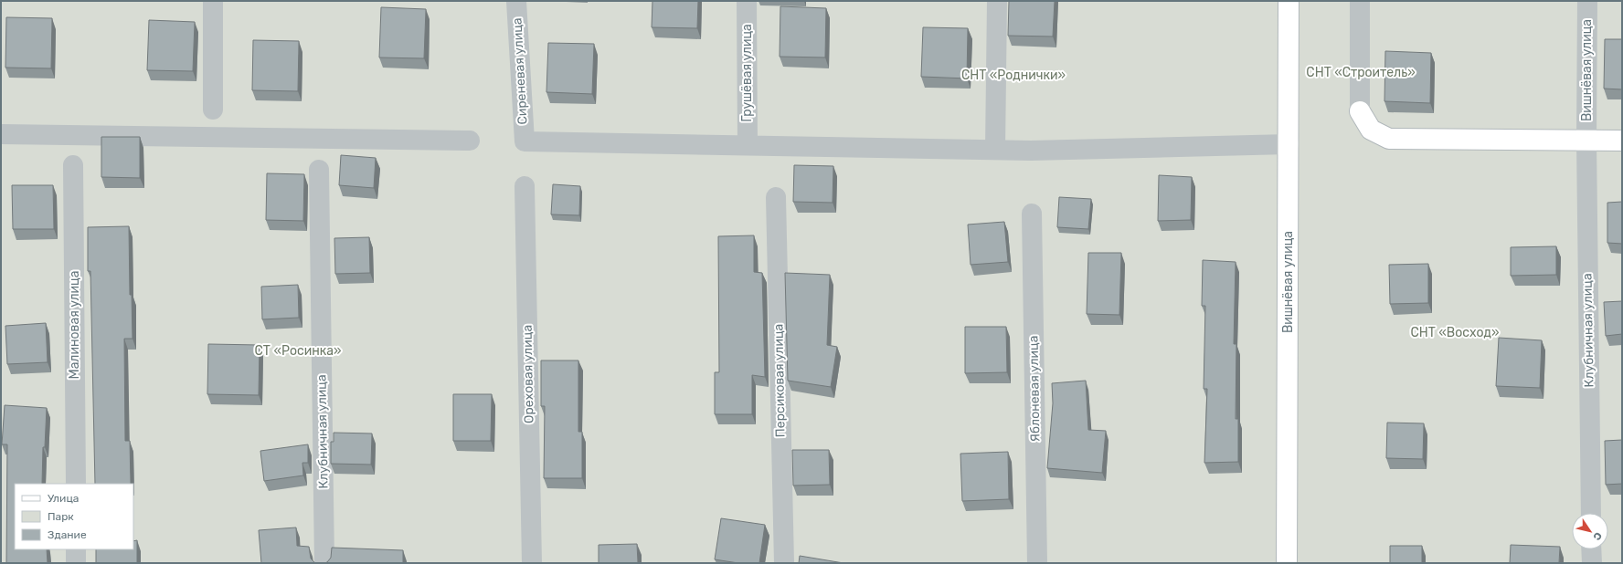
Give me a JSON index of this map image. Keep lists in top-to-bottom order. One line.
{"streets":{"street":["Вишнёвая улица","Сиреневая улица","Грушёвая улица","Малиновая улица","Клубничная улица","Ореховая улица","Персиковая улица","Яблоневая улица"]},"crossings":[["Вишнёвая улица","Клубничная улица"],["Сиреневая улица","Грушёвая улица"]],"parks":["СНТ «Строитель»","СНТ «Роднички»","СНТ «Восход»","СТ «Росинка»"],"legend":["Улица","Парк","Здание"],"north":"bottom right"}
